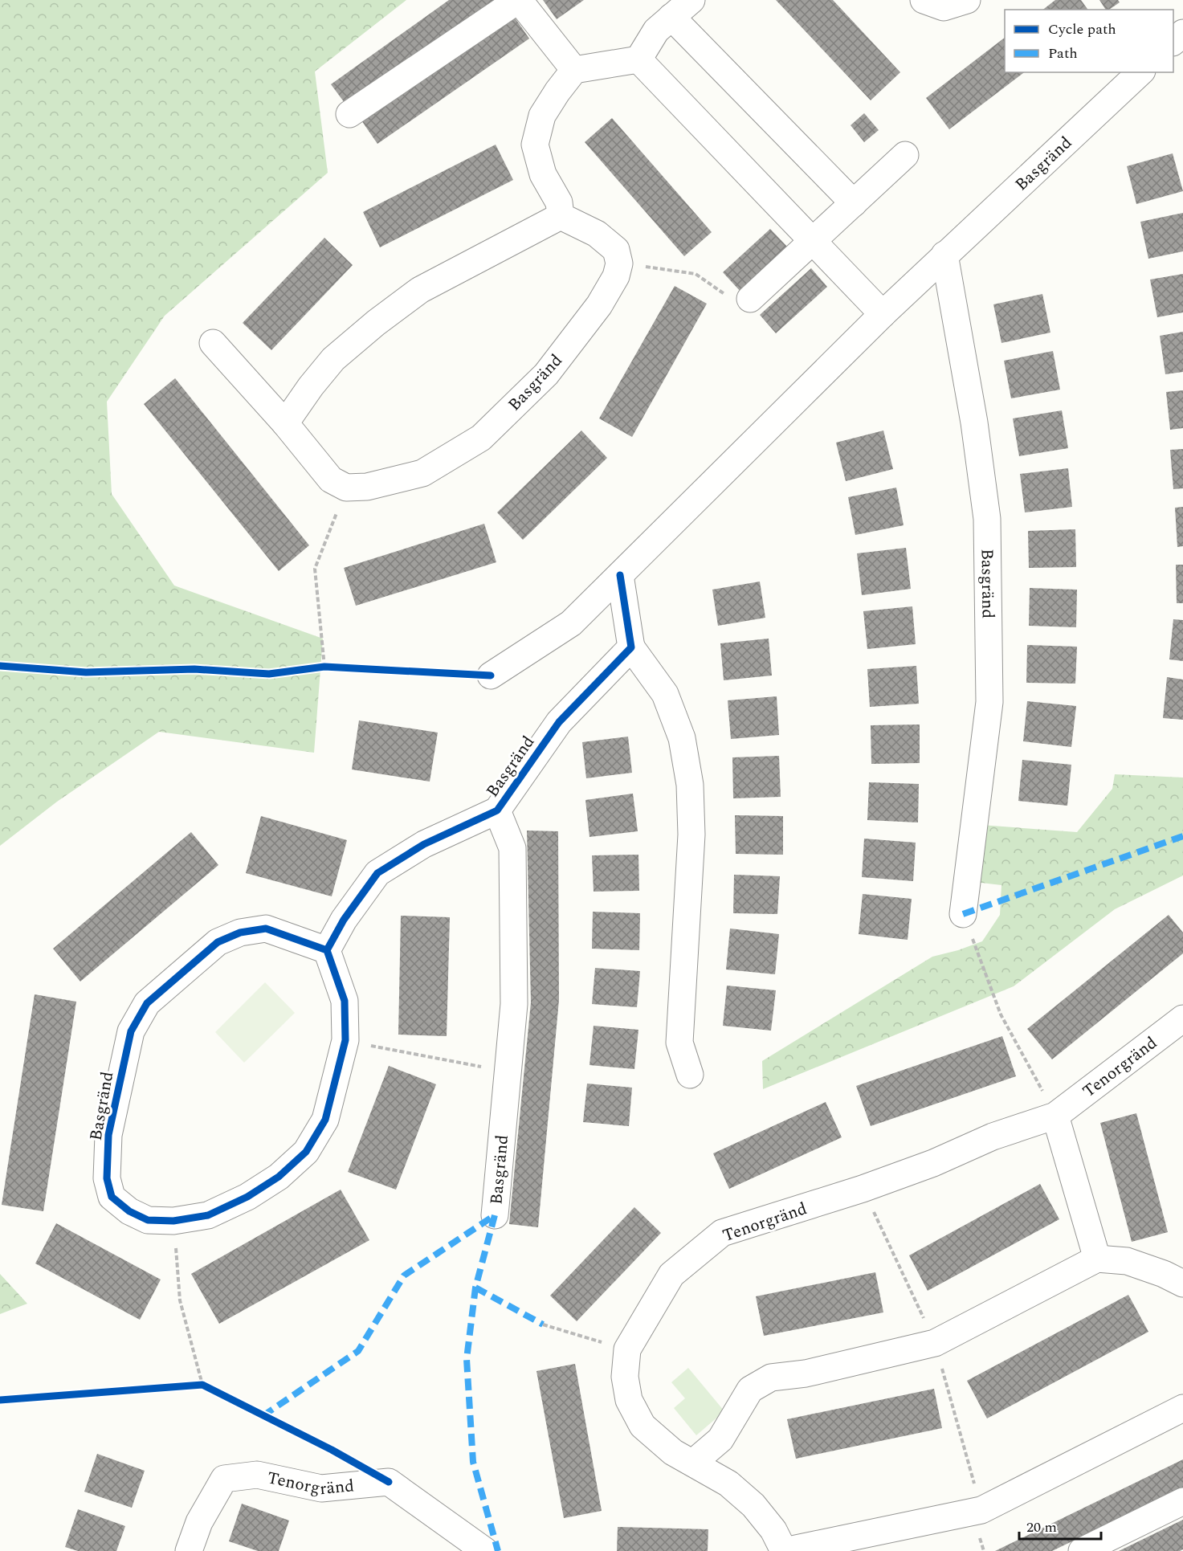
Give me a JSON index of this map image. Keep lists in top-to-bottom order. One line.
{"streets":{"street":["Basgränd","Tenorgränd"]},"legend":["Cycle path","Path"],"scale_bar":"20 m"}
